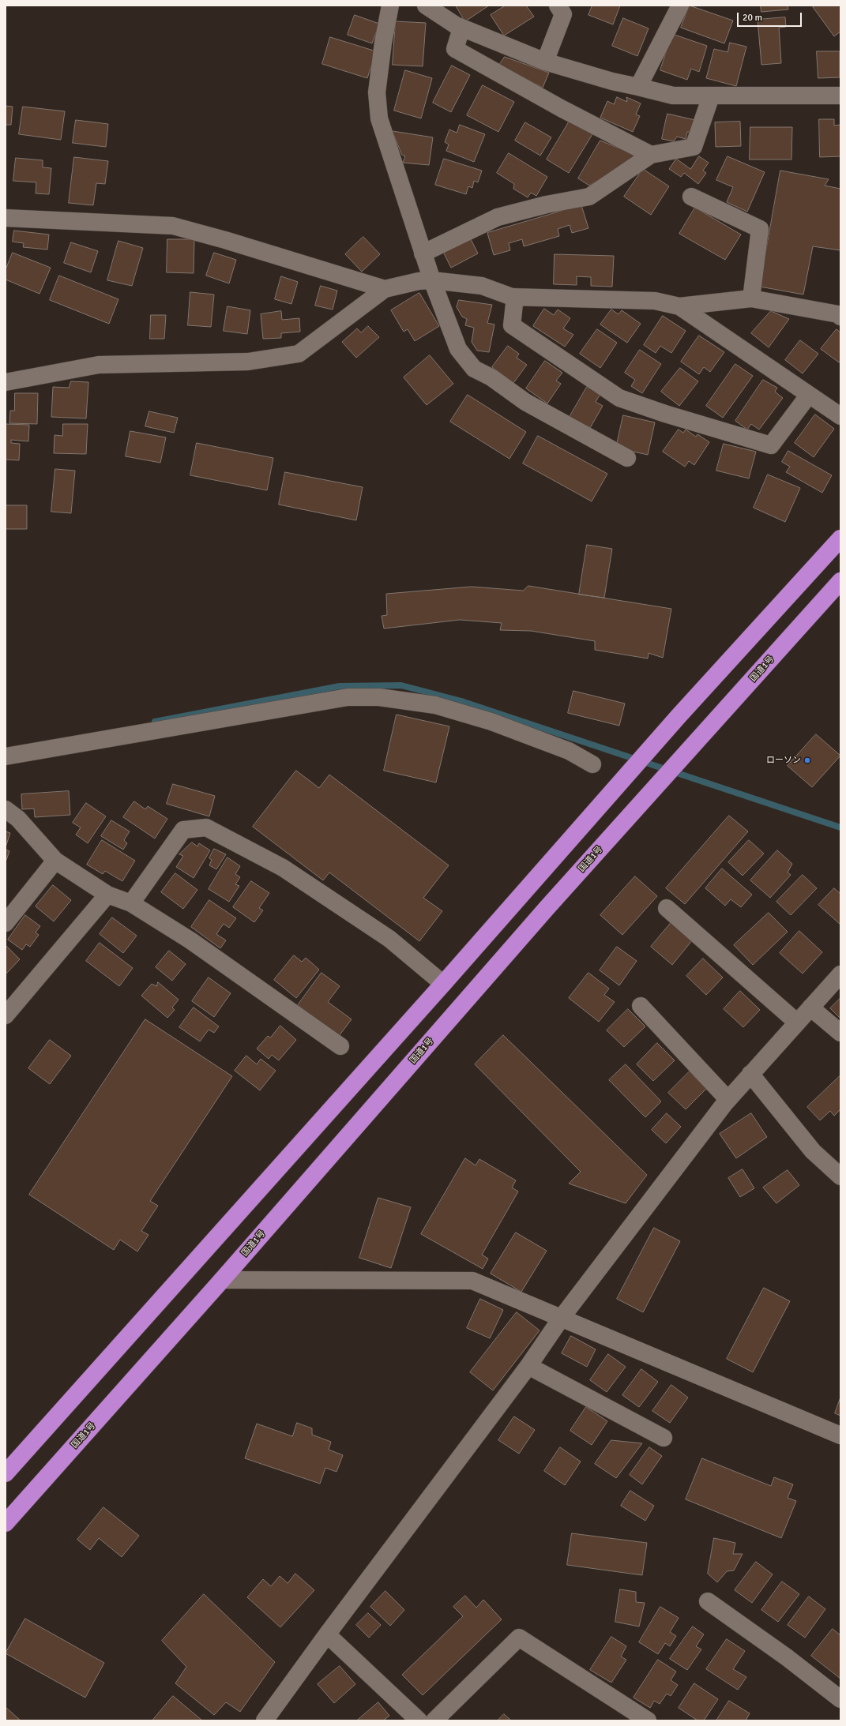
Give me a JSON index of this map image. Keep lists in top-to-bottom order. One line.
{"streets":{"highway":["国道1号"]},"places":["ローソン"],"scale_bar":"20 m"}
